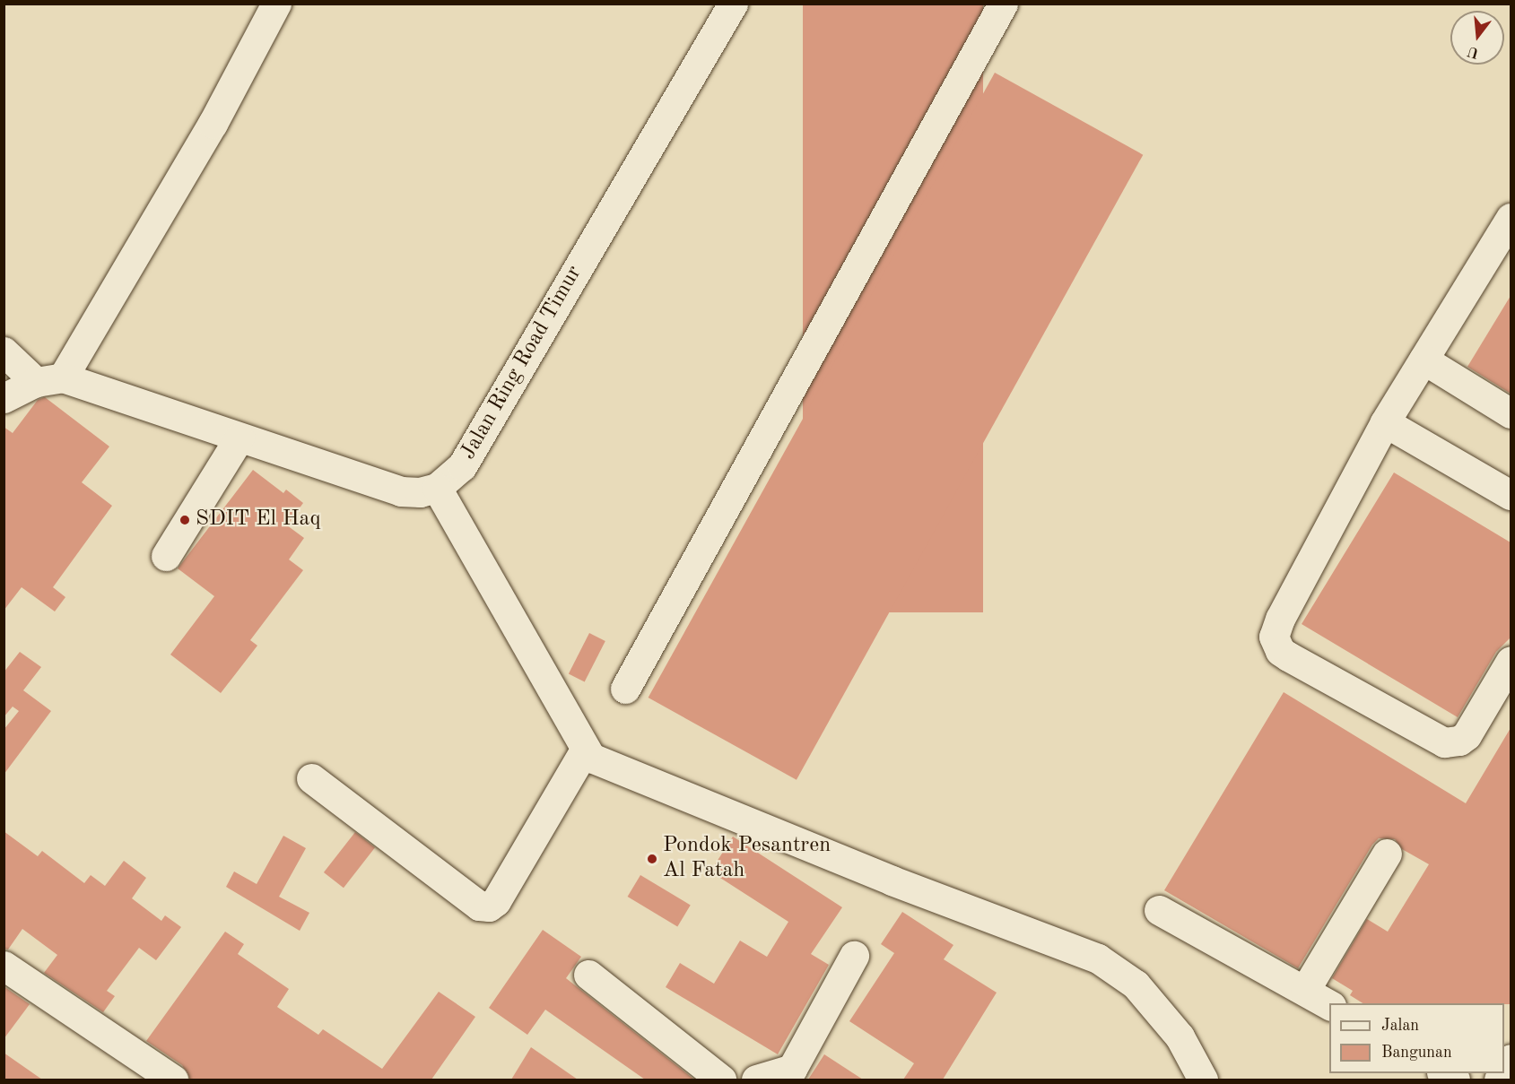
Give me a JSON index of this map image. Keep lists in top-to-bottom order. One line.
{"streets":{"street":["Jalan Ring Road Timur"]},"places":["SDIT El Haq","Pondok Pesantren Al Fatah"],"legend":["Jalan","Bangunan"],"north":"bottom"}
